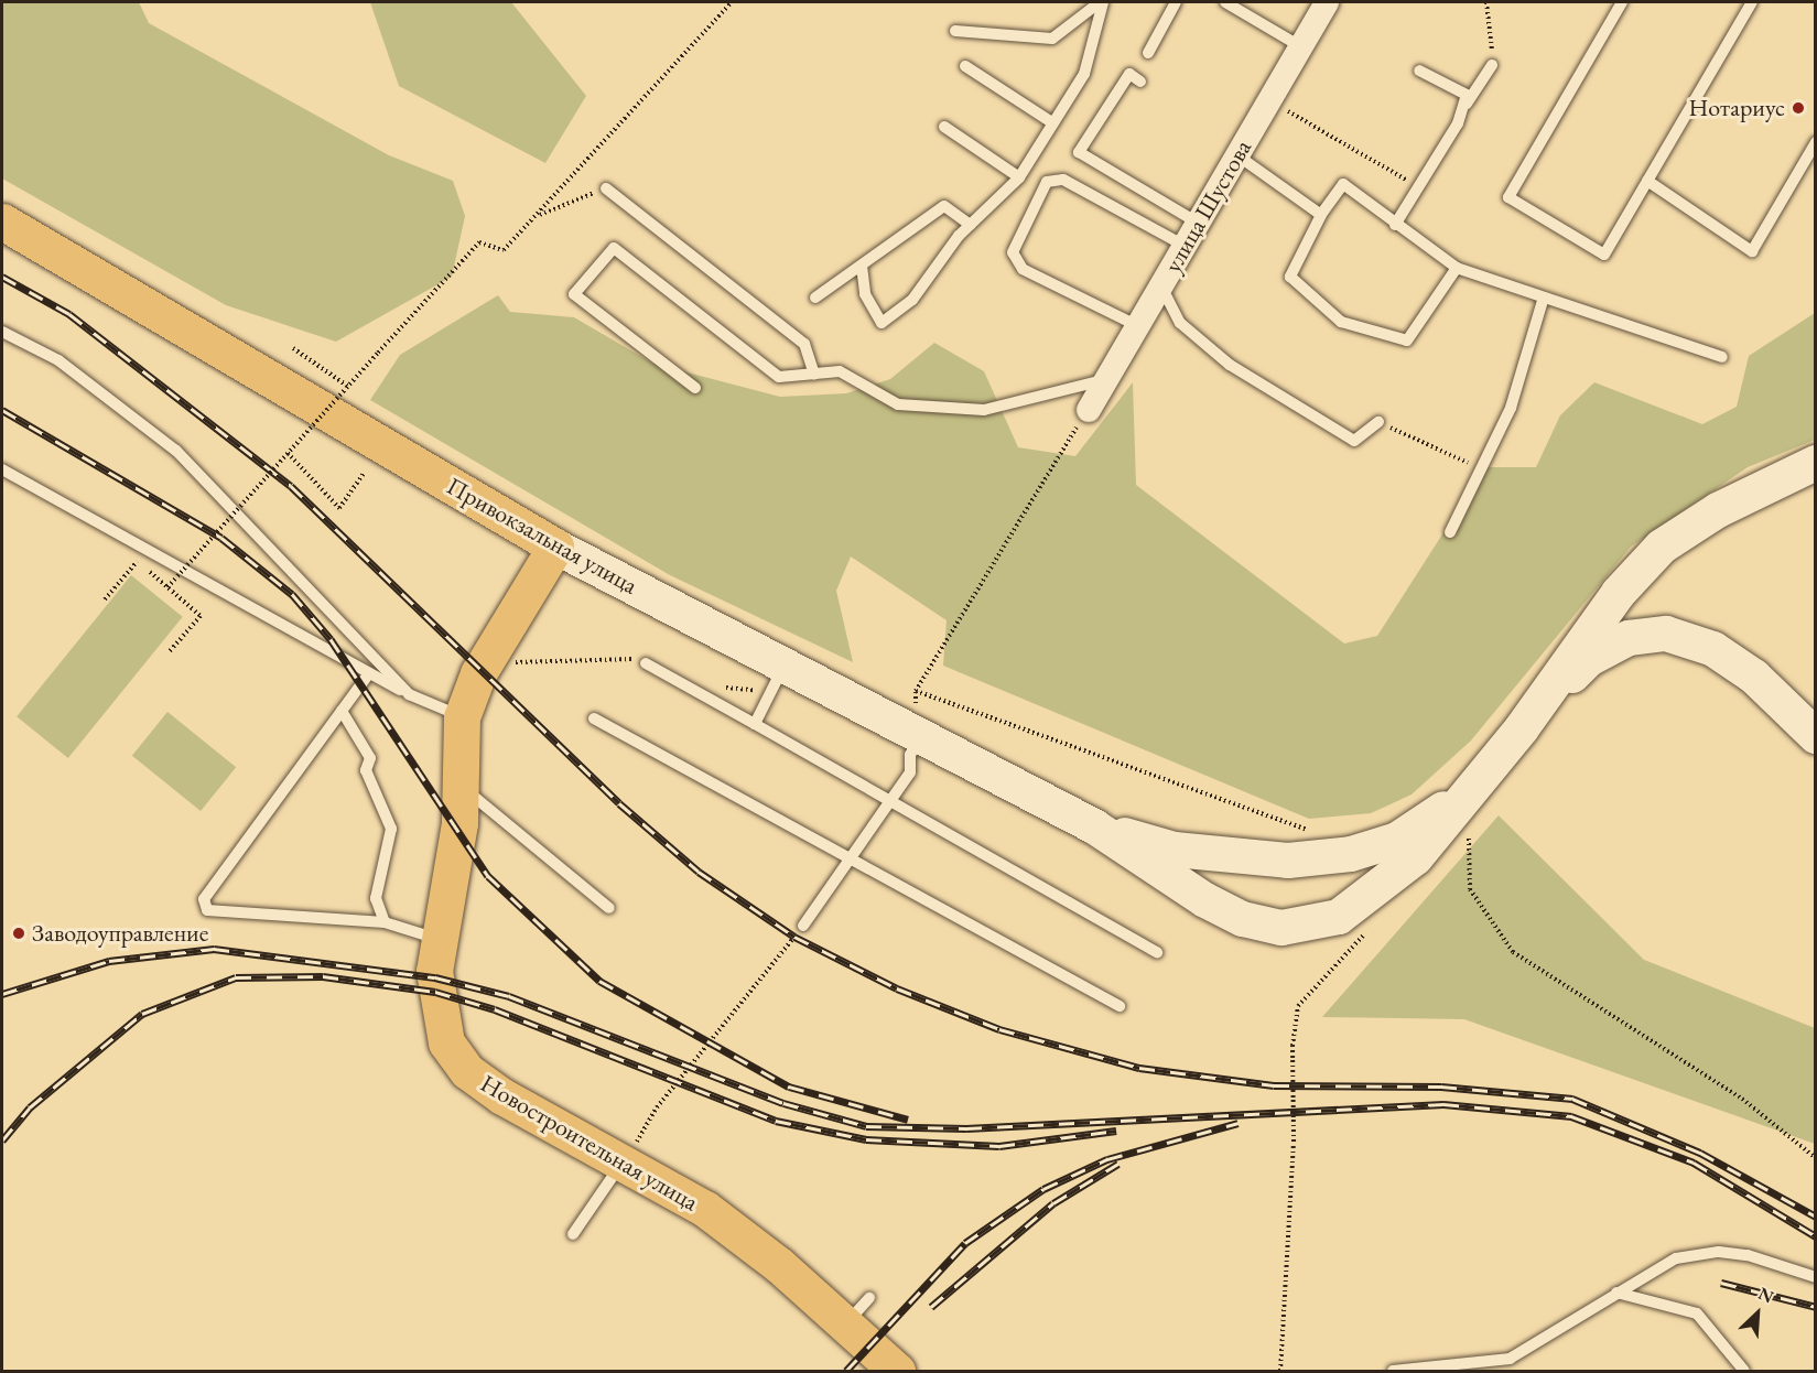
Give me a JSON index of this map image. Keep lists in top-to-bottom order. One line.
{"streets":{"main road":["Привокзальная улица","Новостроительная улица"],"street":["улица Шустова"]},"crossings":[["Привокзальная улица","Новостроительная улица"]],"places":["Нотариус","Заводоуправление"],"north":"top right"}
